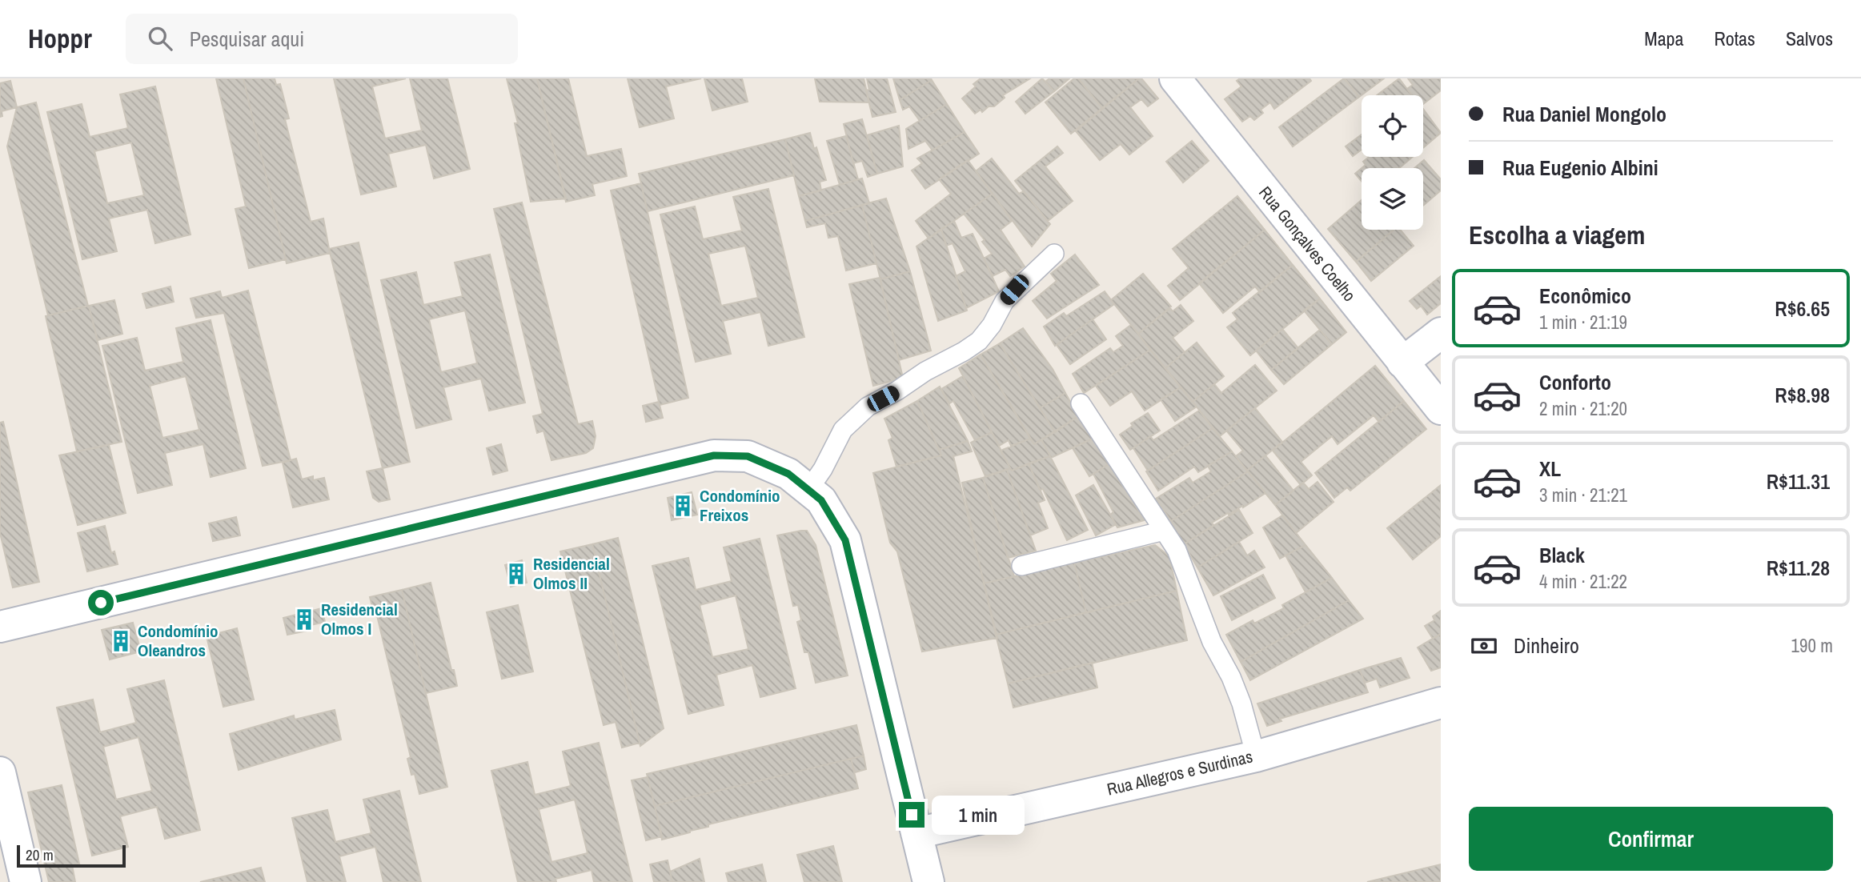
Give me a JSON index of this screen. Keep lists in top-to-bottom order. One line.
{"streets":{"street":["Rua Gonçalves Coelho","Rua Allegros e Surdinas"]},"places":{"building":["Condomínio Freixos","Residencial Olmos II","Residencial Olmos I","Condomínio Oleandros"]},"scale_bar":"20 m","page":{"header":"Hoppr","search":"Pesquisar aqui","nav":["Mapa","Rotas","Salvos"],"banner":["Rua Daniel Mongolo","Rua Eugenio Albini"],"heading":"Escolha a viagem","list":[{"name":"Econômico","note":"1 min · 21:19","value":"R$6.65"},{"name":"Conforto","note":"2 min · 21:20","value":"R$8.98"},{"name":"XL","note":"3 min · 21:21","value":"R$11.31"},{"name":"Black","note":"4 min · 21:22","value":"R$11.28"}],"pay":["Dinheiro","190 m"],"bubble":"1 min","buttons":"Confirmar","scale":"20 m"}}
